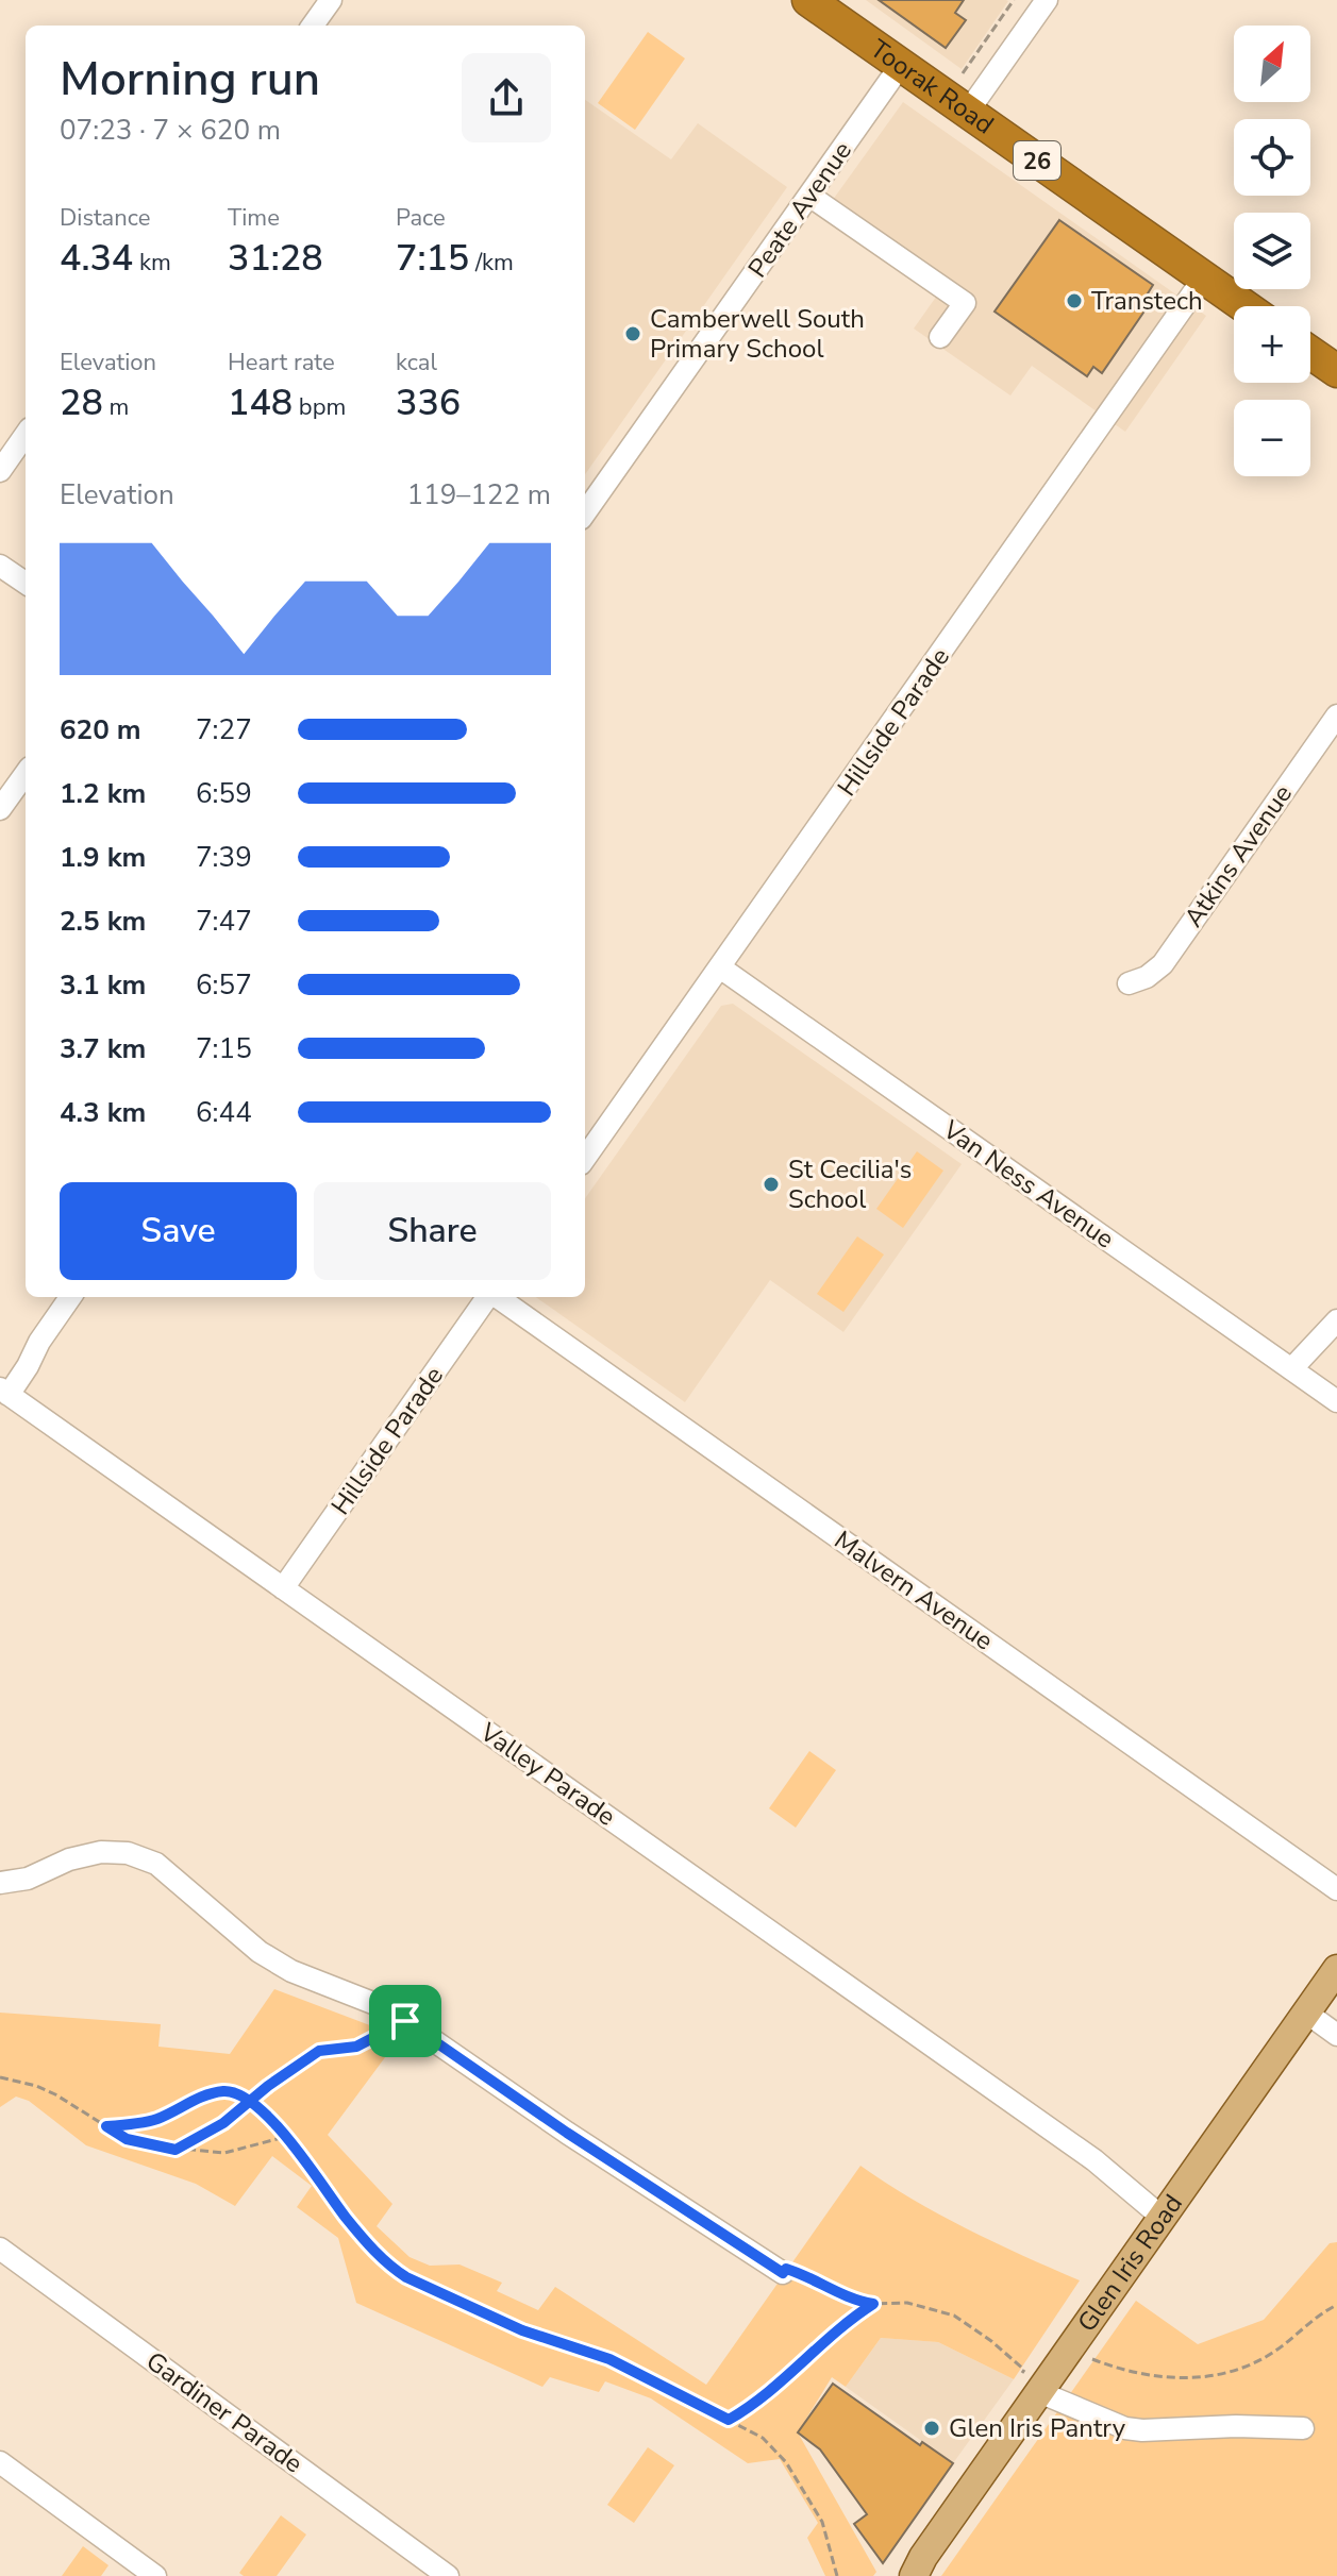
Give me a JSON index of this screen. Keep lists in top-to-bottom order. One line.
{"streets":{"highway":["Toorak Road","26"],"main road":["Glen Iris Road"],"street":["Peate Avenue","Hillside Parade","Atkins Avenue","Van Ness Avenue","Malvern Avenue","Valley Parade","Gardiner Parade"]},"crossings":[["Toorak Road","Peate Avenue"],["Toorak Road","Hillside Parade"],["Hillside Parade","Van Ness Avenue"],["Hillside Parade","Valley Parade"],["Valley Parade","Glen Iris Road"]],"places":["Transtech","Camberwell South Primary School","St Cecilia's School","Glen Iris Pantry"],"north":"top right","page":{"map_buttons":["+","−"],"heading":["Morning run","07:23 · 7 × 620 m"],"stats":[["Distance","4.34 km"],["Time","31:28"],["Pace","7:15 /km"],["Elevation","28 m"],["Heart rate","148 bpm"],["kcal","336"]],"chart":["Elevation","119–122 m"],"list":[{"name":"620 m","note":"7:27"},{"name":"1.2 km","note":"6:59"},{"name":"1.9 km","note":"7:39"},{"name":"2.5 km","note":"7:47"},{"name":"3.1 km","note":"6:57"},{"name":"3.7 km","note":"7:15"},{"name":"4.3 km","note":"6:44"}],"buttons":["Save","Share"]}}
